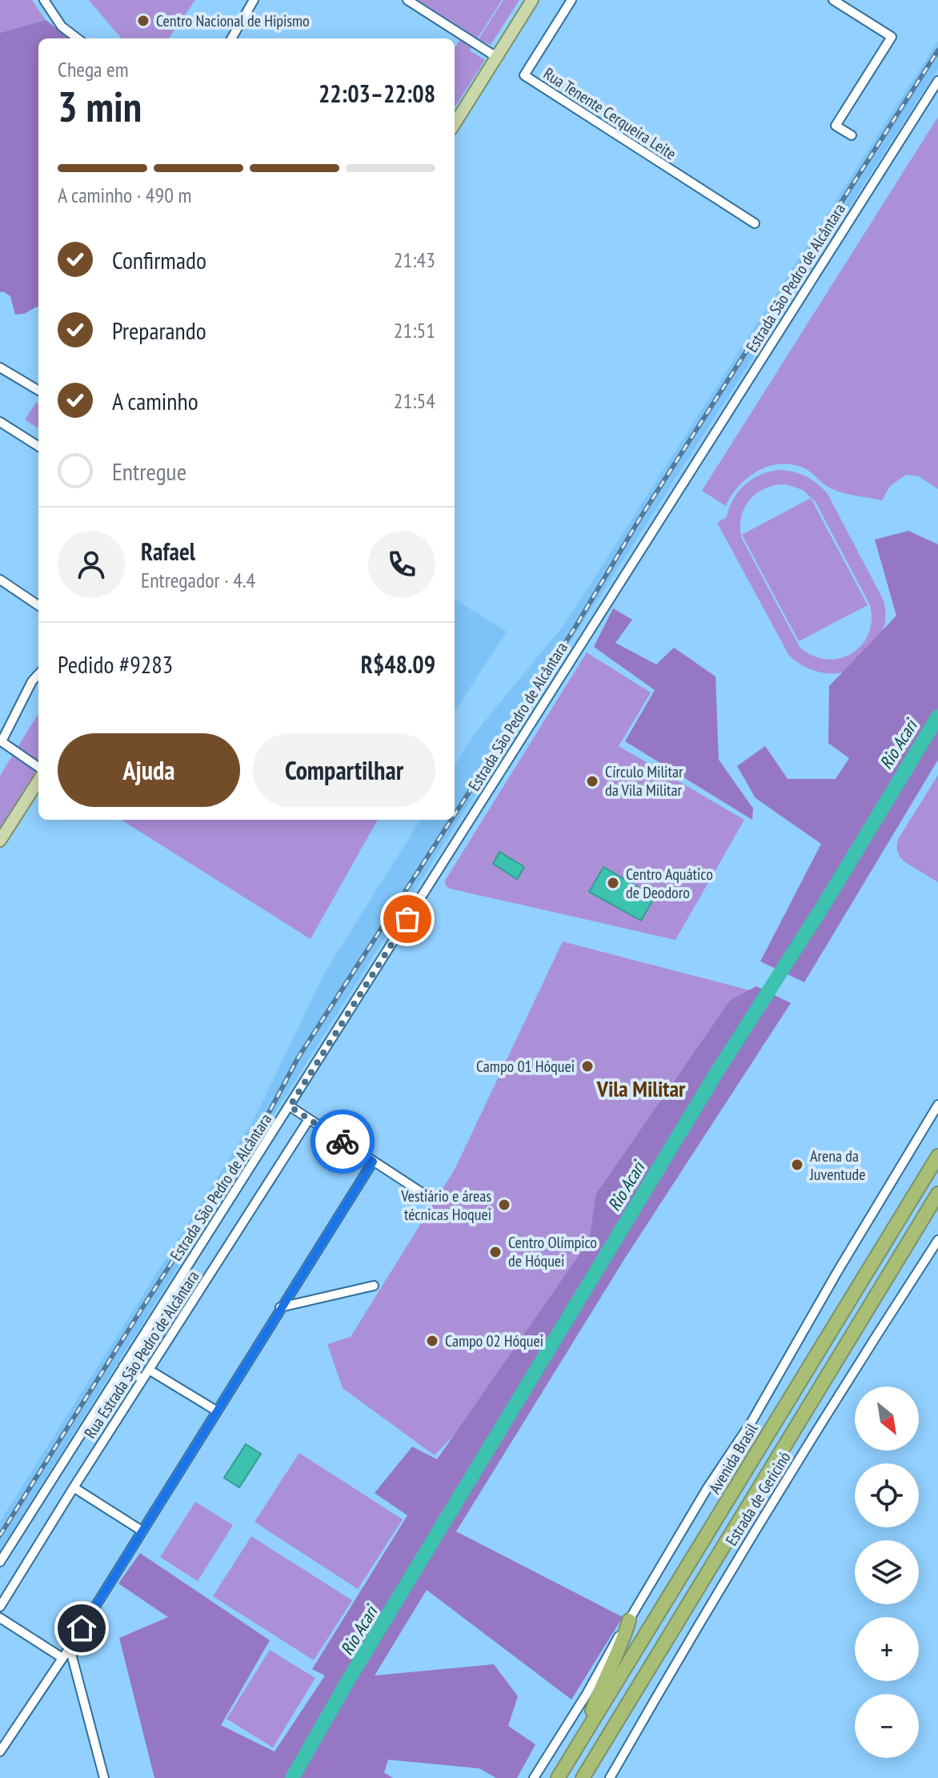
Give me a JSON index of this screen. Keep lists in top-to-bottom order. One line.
{"streets":{"highway":["Avenida Brasil"],"street":["Rua Tenente Cerqueira Leite","Estrada São Pedro de Alcântara","Rua Estrada São Pedro de Alcântara","Estrada de Gericinó"]},"districts":["Vila Militar"],"water":["Rio Acari"],"places":["Centro Nacional de Hipismo","Círculo Militar da Vila Militar","Centro Aquático de Deodoro","Campo 01 Hóquei","Arena da Juventude","Vestiário e áreas técnicas Hoquei","Centro Olímpico de Hóquei","Campo 02 Hóquei"],"north":"bottom right","page":{"heading":["3 min","Chega em","22:03–22:08"],"panel":["Rafael","Entregador · 4.4","Pedido #9283","R$48.09"],"bar":"A caminho · 490 m","list":[["Confirmado","21:43"],["Preparando","21:51"],["A caminho","21:54"],"Entregue"],"buttons":["Ajuda","Compartilhar"],"map_buttons":["+","−"]}}
